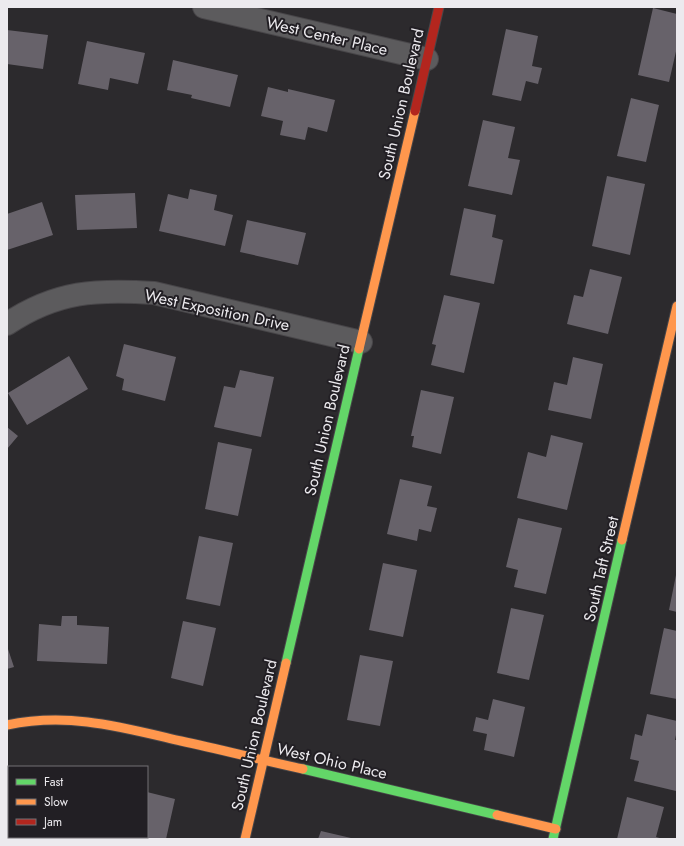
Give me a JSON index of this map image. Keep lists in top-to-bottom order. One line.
{"streets":{"street":["West Center Place","South Union Boulevard","West Exposition Drive","South Taft Street","West Ohio Place"]},"crossings":[["West Center Place","South Union Boulevard"],["South Union Boulevard","West Exposition Drive"],["South Union Boulevard","West Ohio Place"],["South Taft Street","West Ohio Place"]],"legend":["Fast","Slow","Jam"]}
